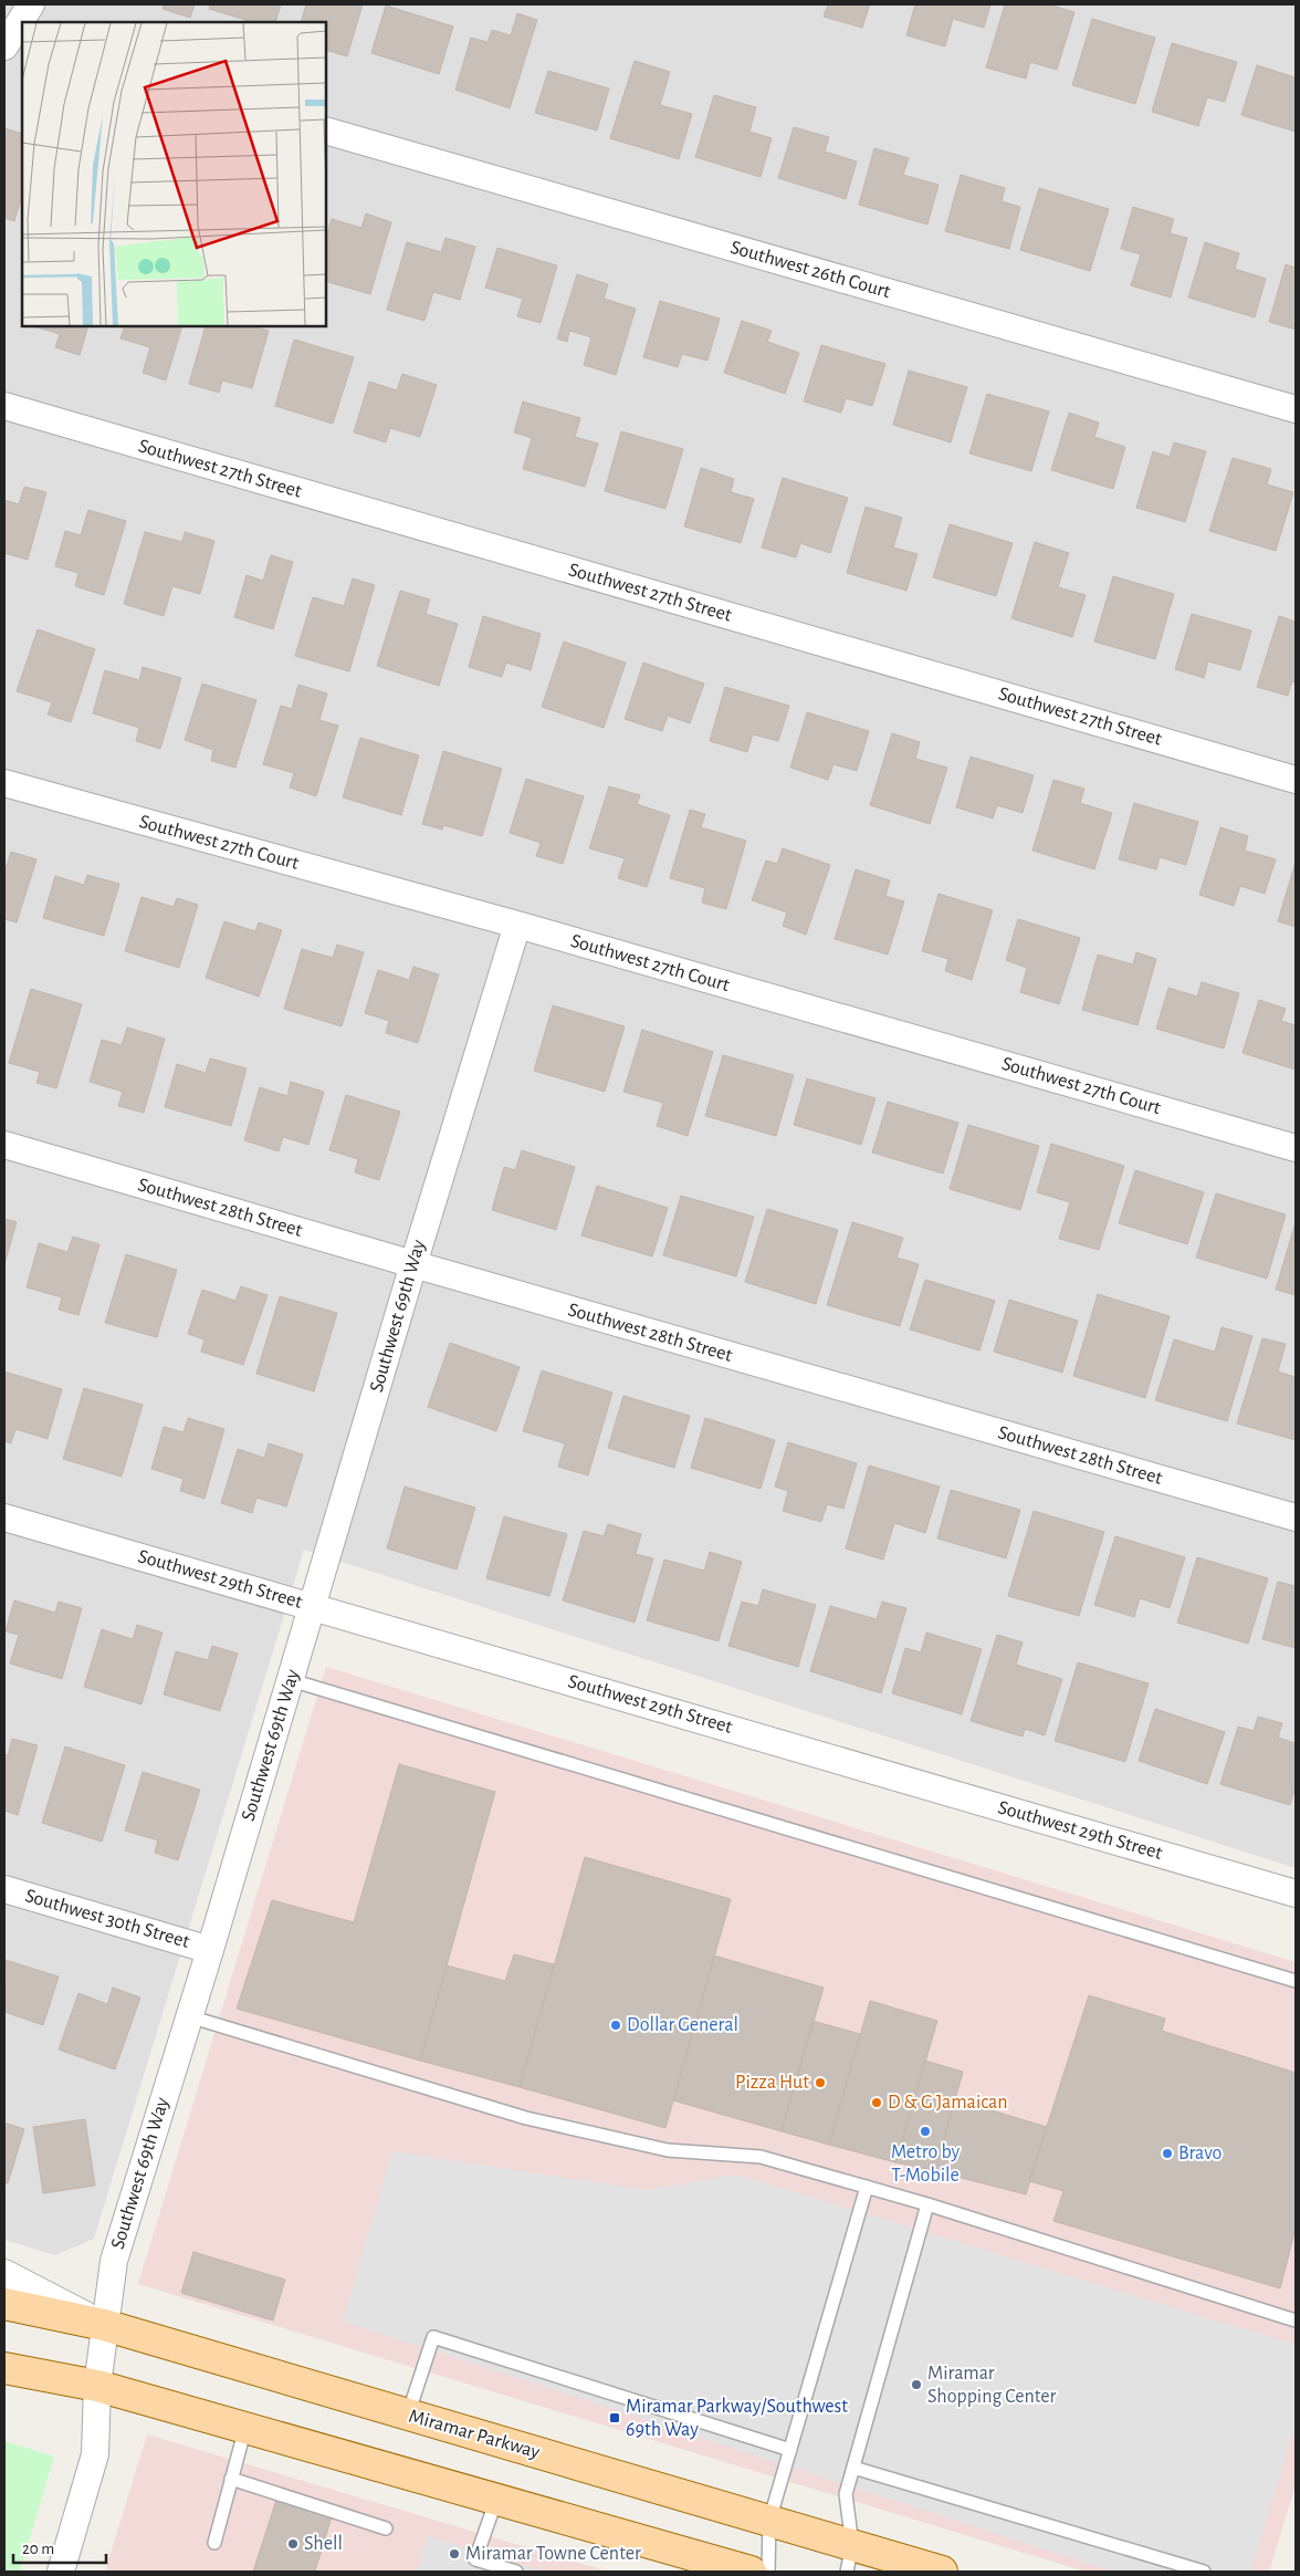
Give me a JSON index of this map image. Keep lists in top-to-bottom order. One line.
{"streets":{"main road":["Miramar Parkway"],"street":["Southwest 26th Court","Southwest 27th Street","Southwest 27th Court","Southwest 28th Street","Southwest 69th Way","Southwest 29th Street","Southwest 30th Street"]},"crossings":[["Southwest 27th Court","Southwest 69th Way"],["Southwest 28th Street","Southwest 69th Way"],["Southwest 69th Way","Southwest 29th Street"],["Southwest 69th Way","Southwest 30th Street"],["Southwest 69th Way","Miramar Parkway"]],"places":{"other":["Dollar General","Pizza Hut","D & G Jamaican","Metro by T-Mobile","Bravo","Miramar Shopping Center","Shell","Miramar Towne Center"],"transit":["Miramar Parkway/Southwest 69th Way"]},"scale_bar":"20 m"}
